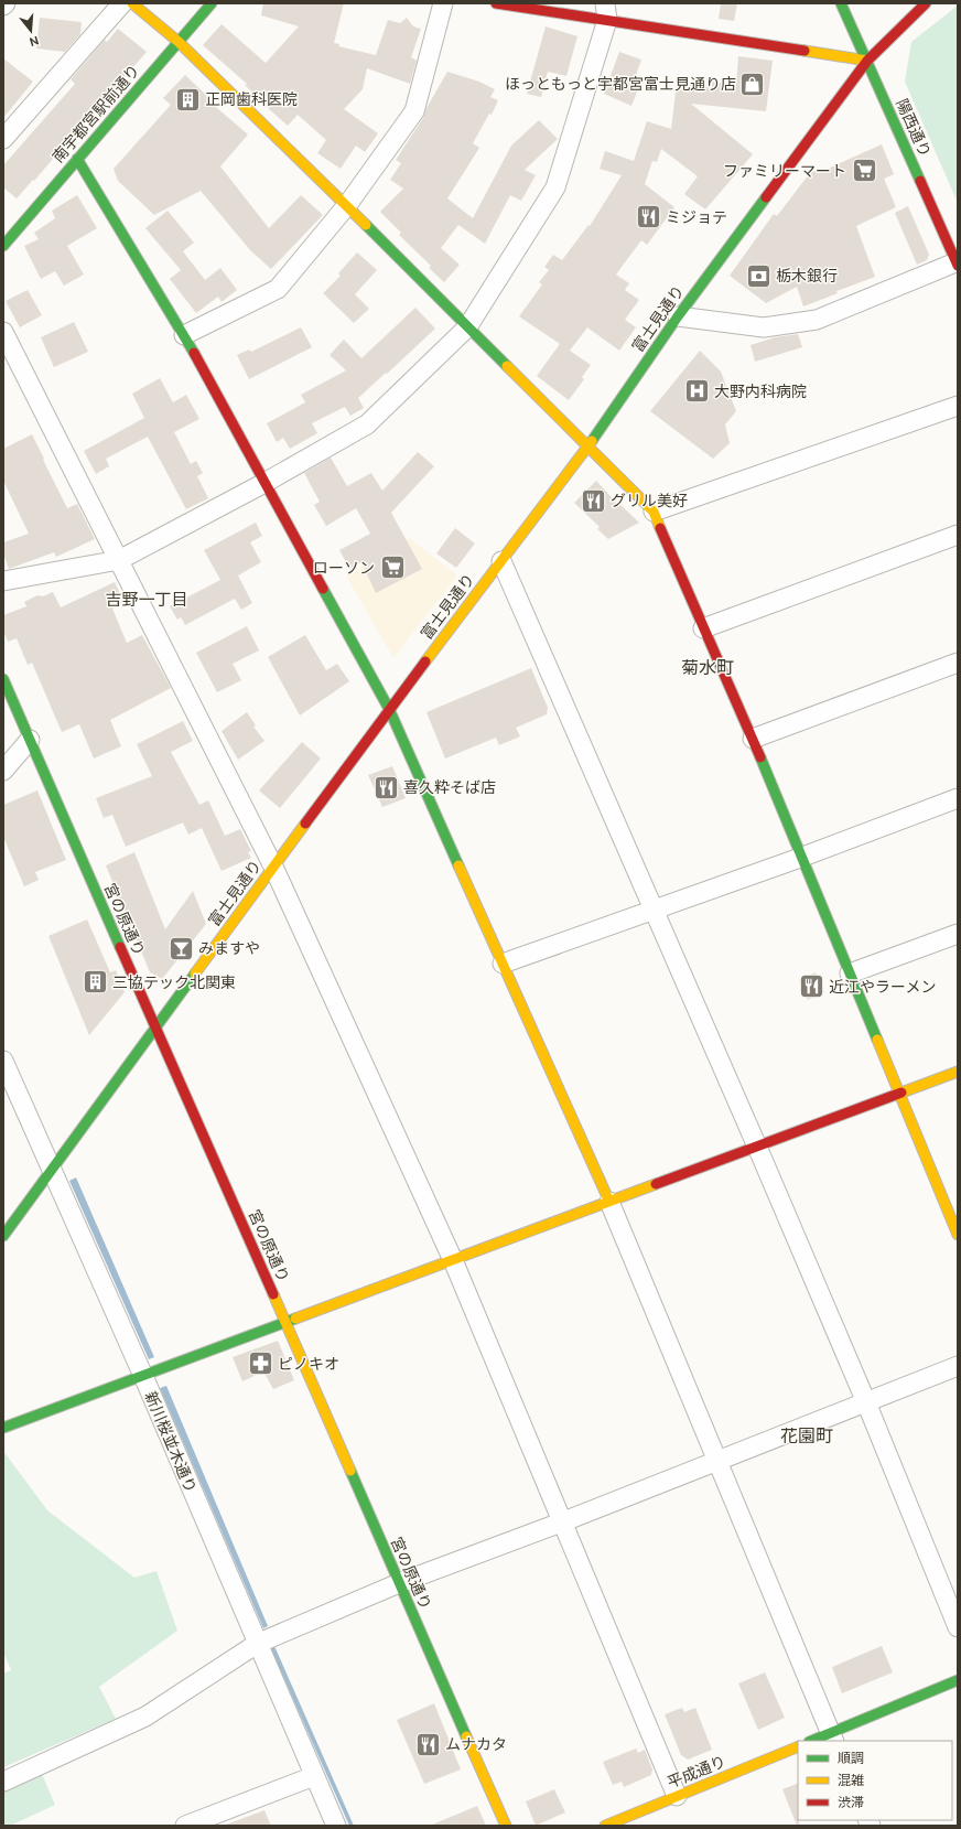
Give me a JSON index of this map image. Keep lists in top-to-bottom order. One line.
{"streets":{"street":["南宇都宮駅前通り","陽西通り","富士見通り","宮の原通り","新川桜並木通り","平成通り"]},"crossings":[["陽西通り","富士見通り"],["富士見通り","宮の原通り"],["富士見通り","新川桜並木通り"]],"districts":["吉野一丁目","菊水町","花園町"],"places":{"shop":["ほっともっと宇都宮富士見通り店"],"building":["正岡歯科医院","三協テック北関東"],"supermarket":["ファミリーマート","ローソン"],"restaurant":["ミジョテ","グリル美好","喜久粋そば店","近江やラーメン","ムナカタ"],"bank":["栃木銀行"],"hospital":["大野内科病院"],"bar":["みますや"],"pharmacy":["ピノキオ"]},"legend":["順調","混雑","渋滞"],"north":"bottom"}
